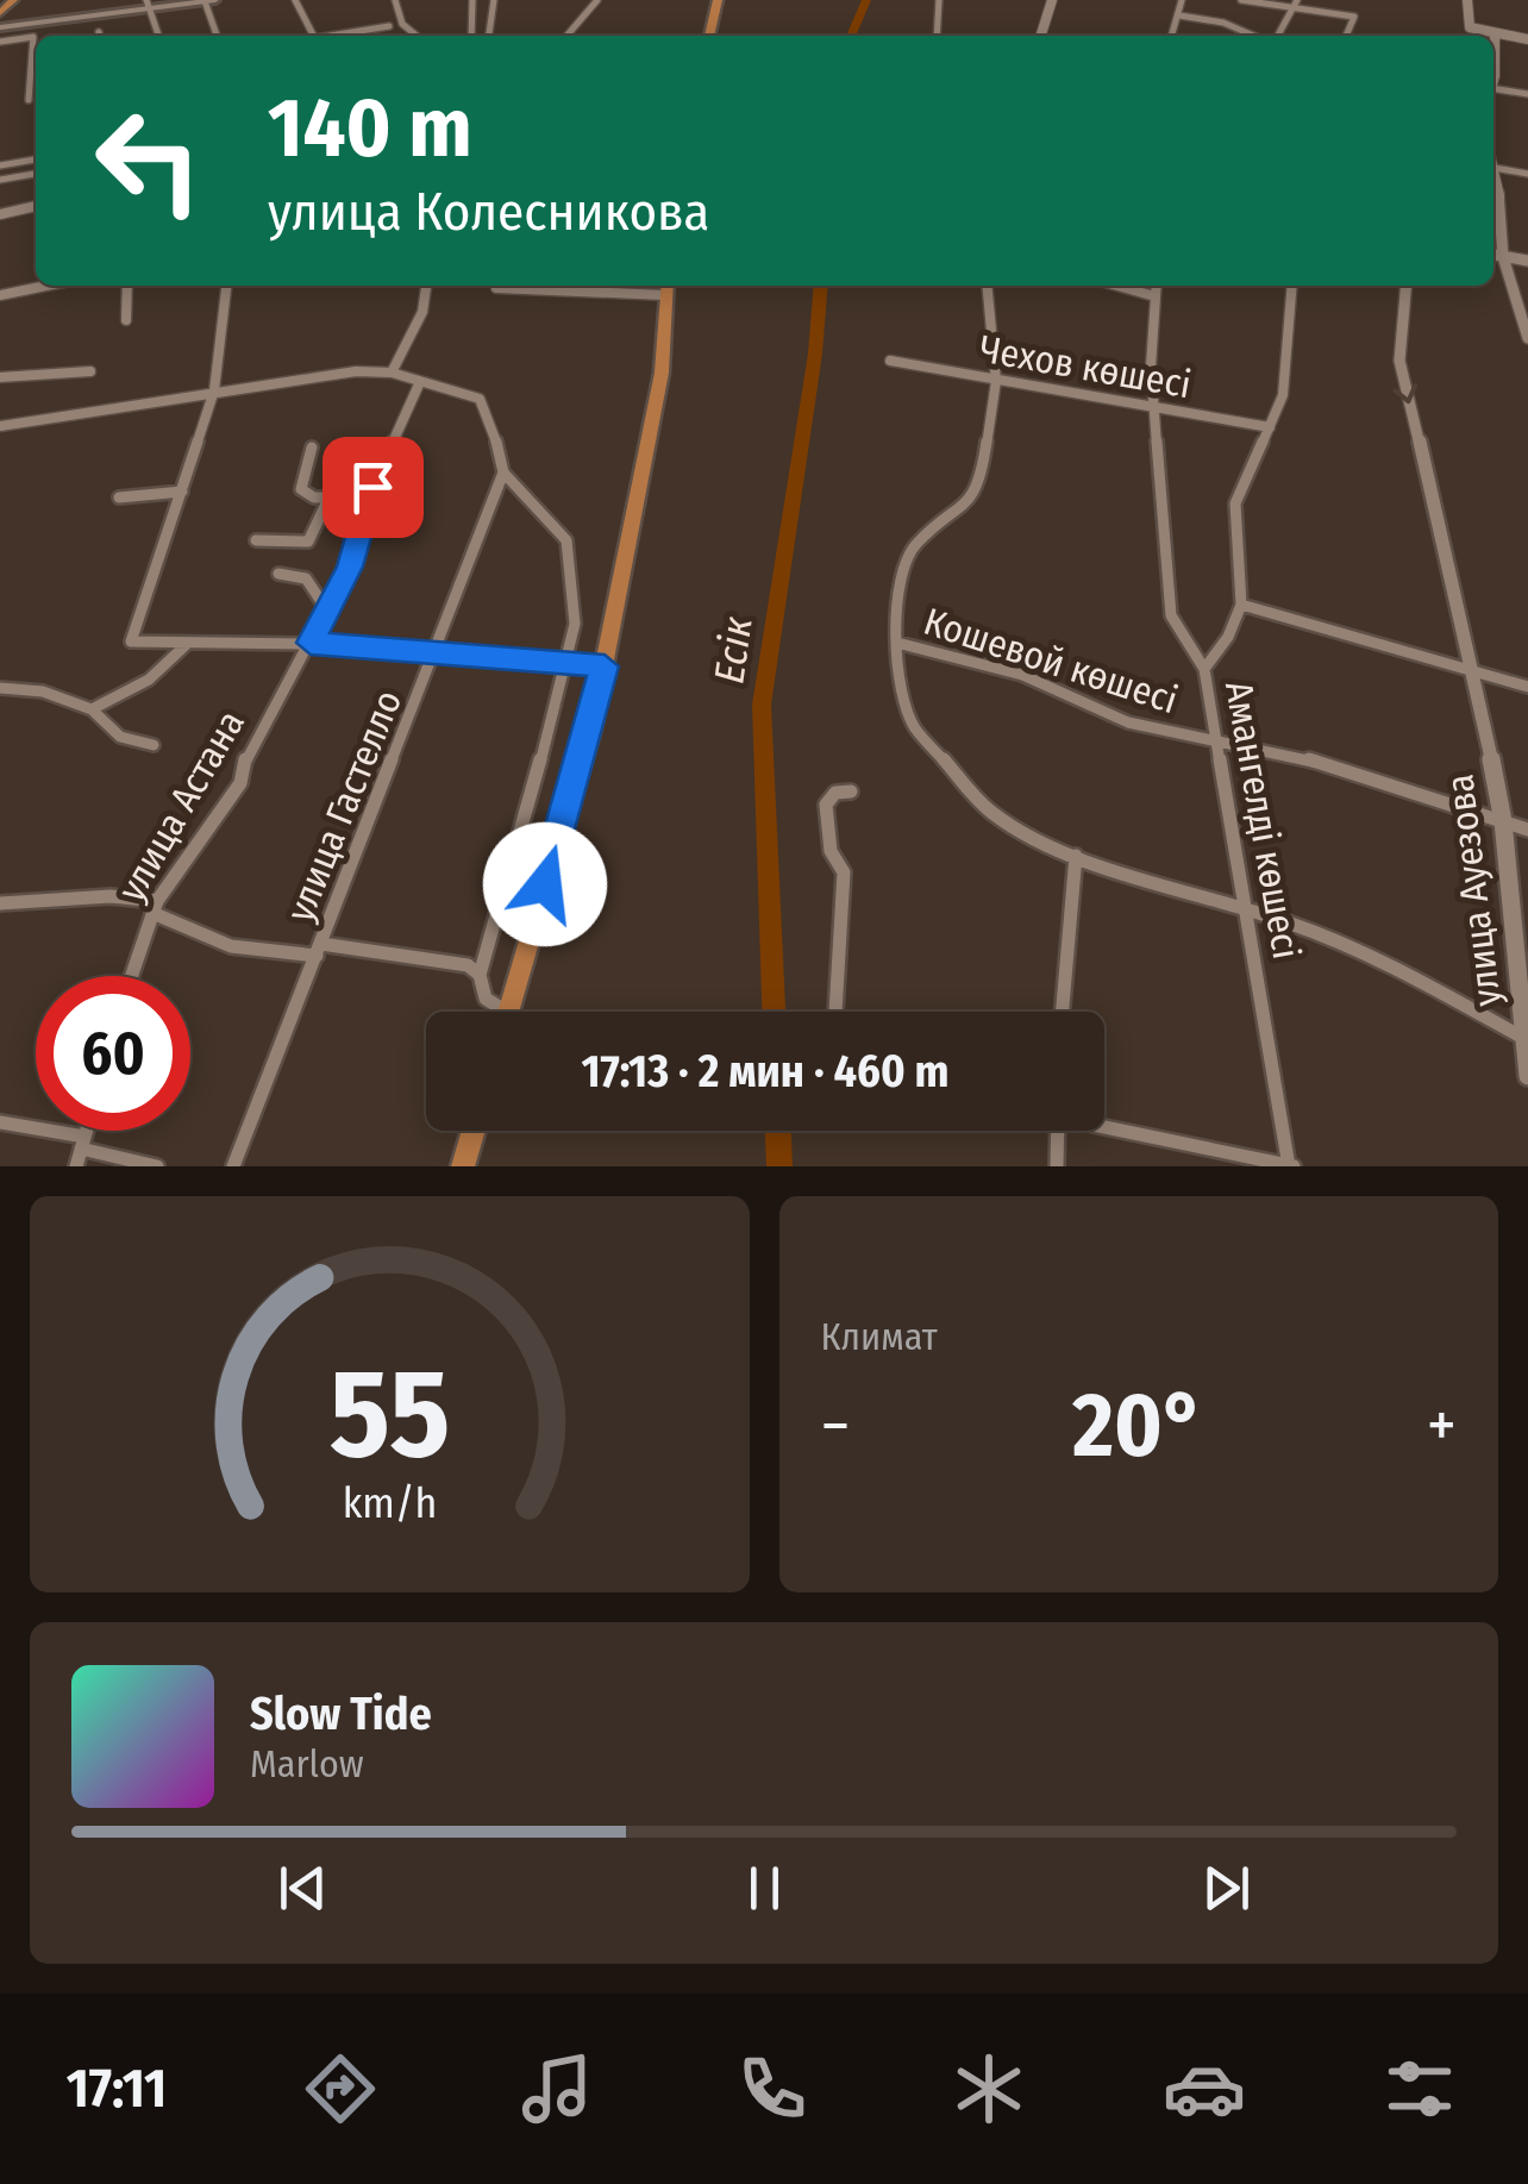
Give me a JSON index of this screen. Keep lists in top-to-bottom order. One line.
{"streets":{"street":["Чехов көшесі","Кошевой көшесі","улица Астана","улица Гастелло","Амангелді көшесі","улица Ауезова"]},"crossings":[["Чехов көшесі","Амангелді көшесі"],["Кошевой көшесі","Амангелді көшесі"],["Кошевой көшесі","улица Ауезова"]],"water":["Есік"],"page":{"turn":["140 m","улица Колесникова"],"limit":"60","trip":"17:13 · 2 мин · 460 m","tile":"Климат","heat":["−","20°","+"],"song":["Slow Tide","Marlow"],"tabs":"17:11","gauge":["55","km/h"]}}
